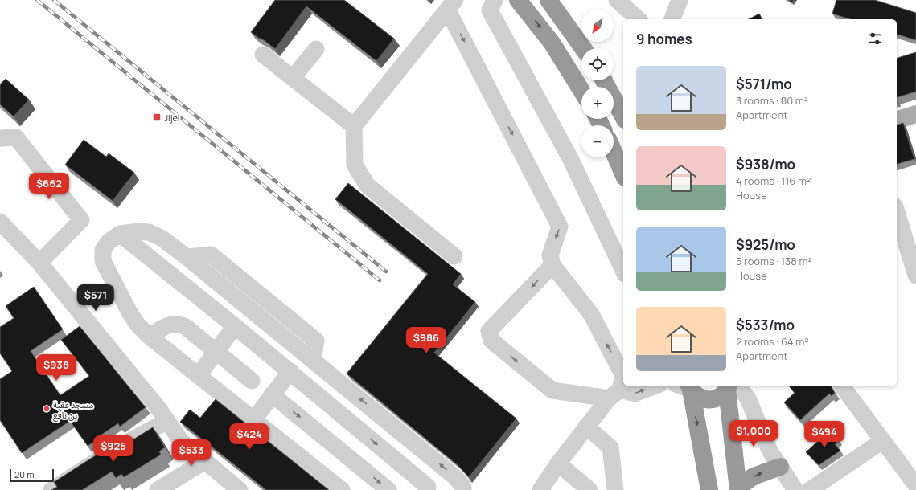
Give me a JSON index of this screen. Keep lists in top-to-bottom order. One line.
{"places":{"transit":["Jijel"],"other":["مسجد عقبة بن نافع"]},"scale_bar":"20 m","north":"bottom left","page":{"map_buttons":["+","−"],"heading":"9 homes","list":[{"name":"$571/mo","note":"3 rooms · 80 m² · Apartment"},{"name":"$938/mo","note":"4 rooms · 116 m² · House"},{"name":"$925/mo","note":"5 rooms · 138 m² · House"},{"name":"$533/mo","note":"2 rooms · 64 m² · Apartment"}],"price":["$662","$571","$986","$938","$1,000","$494","$424","$925","$533"],"scale":"20 m"}}
